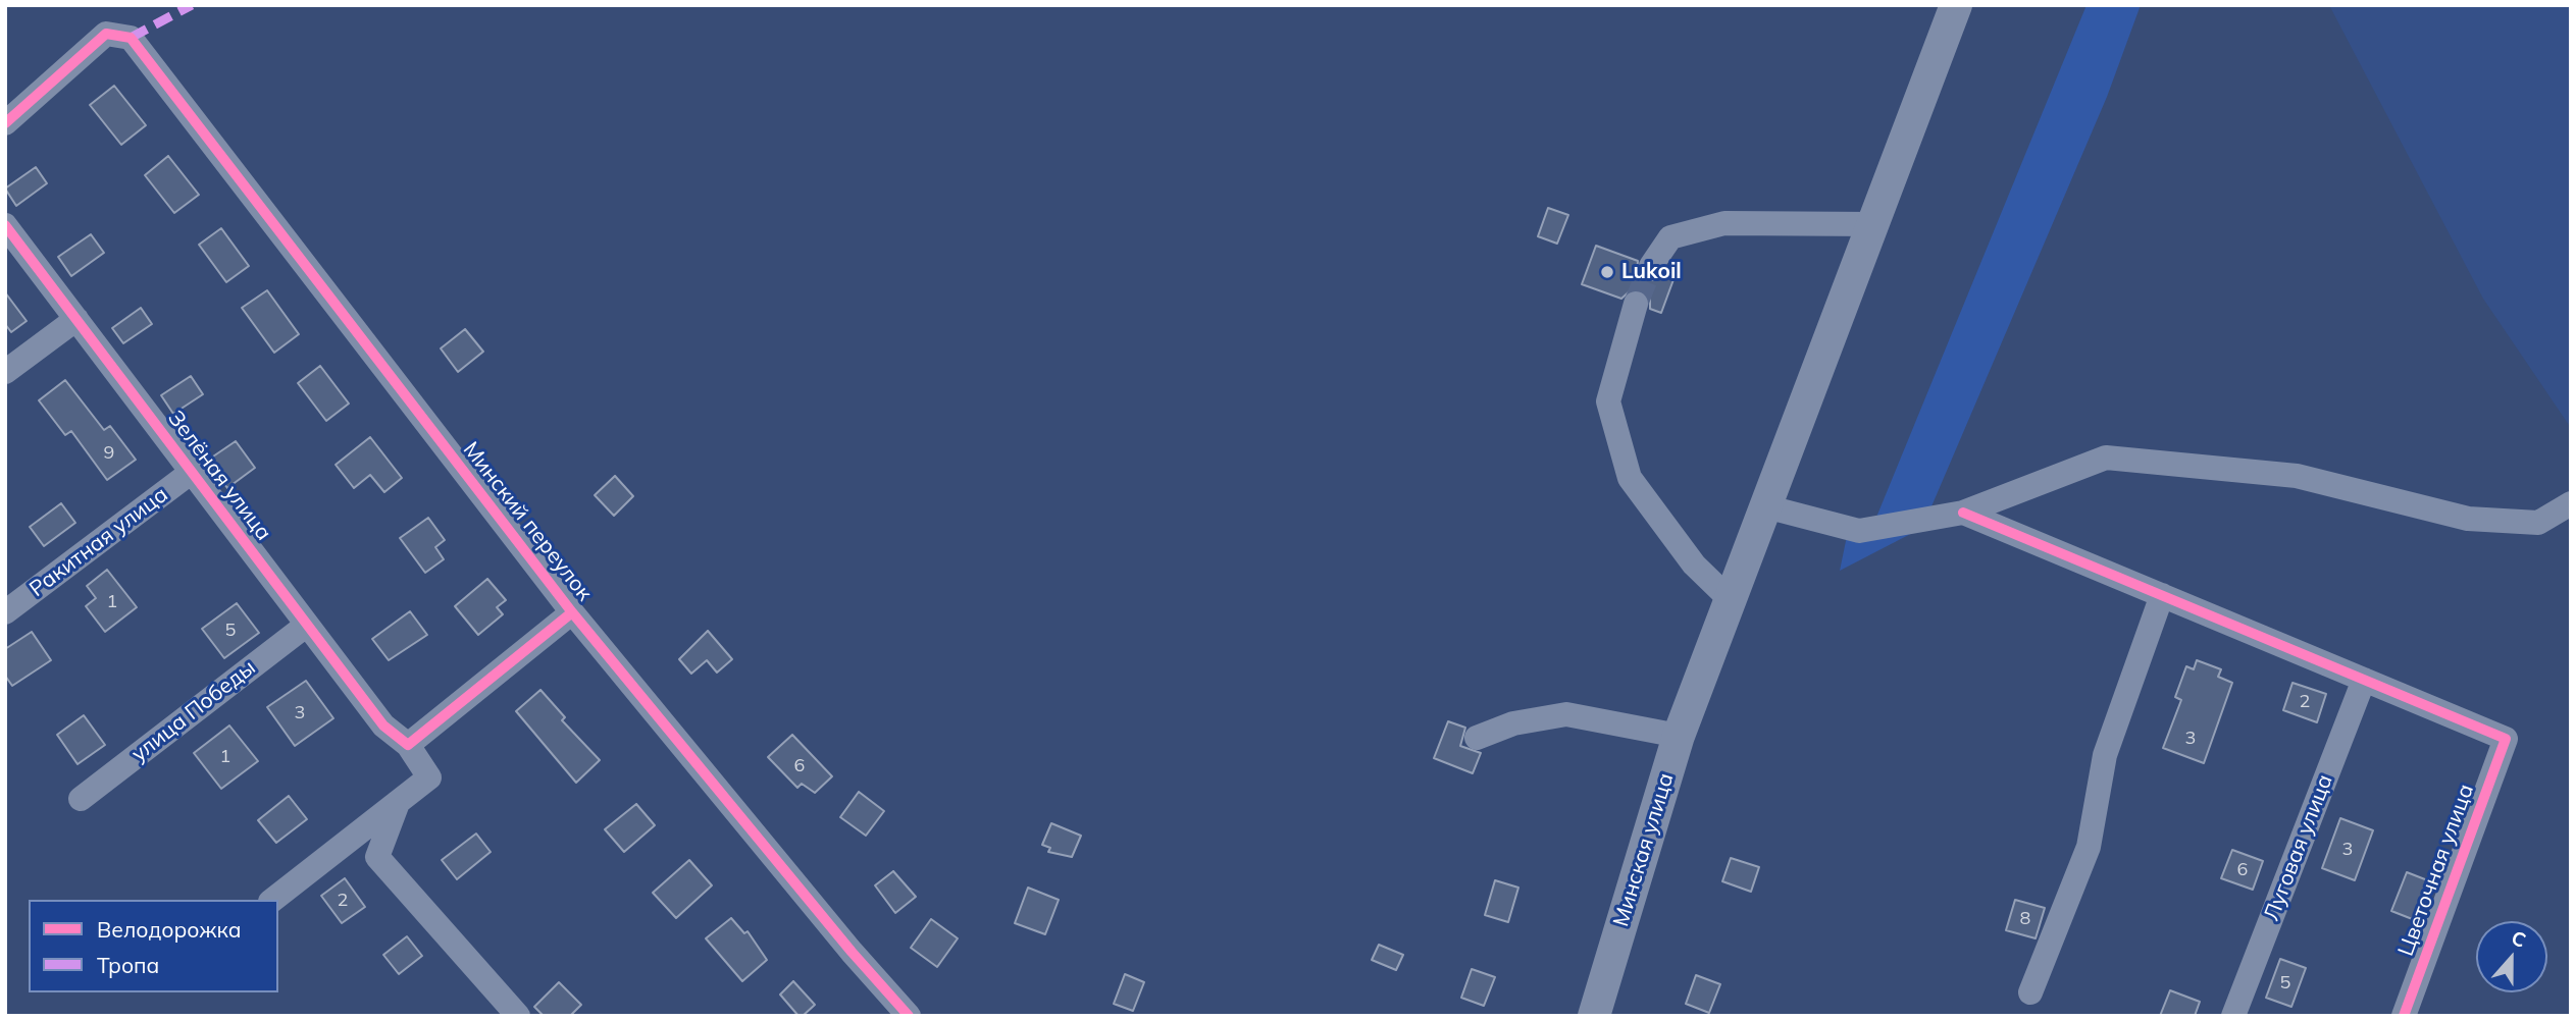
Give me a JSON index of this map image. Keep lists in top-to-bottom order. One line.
{"streets":{"main road":["Минская улица"],"street":["Зелёная улица","Минский переулок","Ракитная улица","улица Победы","Луговая улица","Цветочная улица"]},"crossings":[["Зелёная улица","Ракитная улица"],["Зелёная улица","улица Победы"],["Луговая улица","Цветочная улица"]],"places":["Lukoil"],"house_numbers":["9","1","5","2","3","3","1","6","3","6","2","8","5"],"legend":["Велодорожка","Тропа"],"north":"top"}
